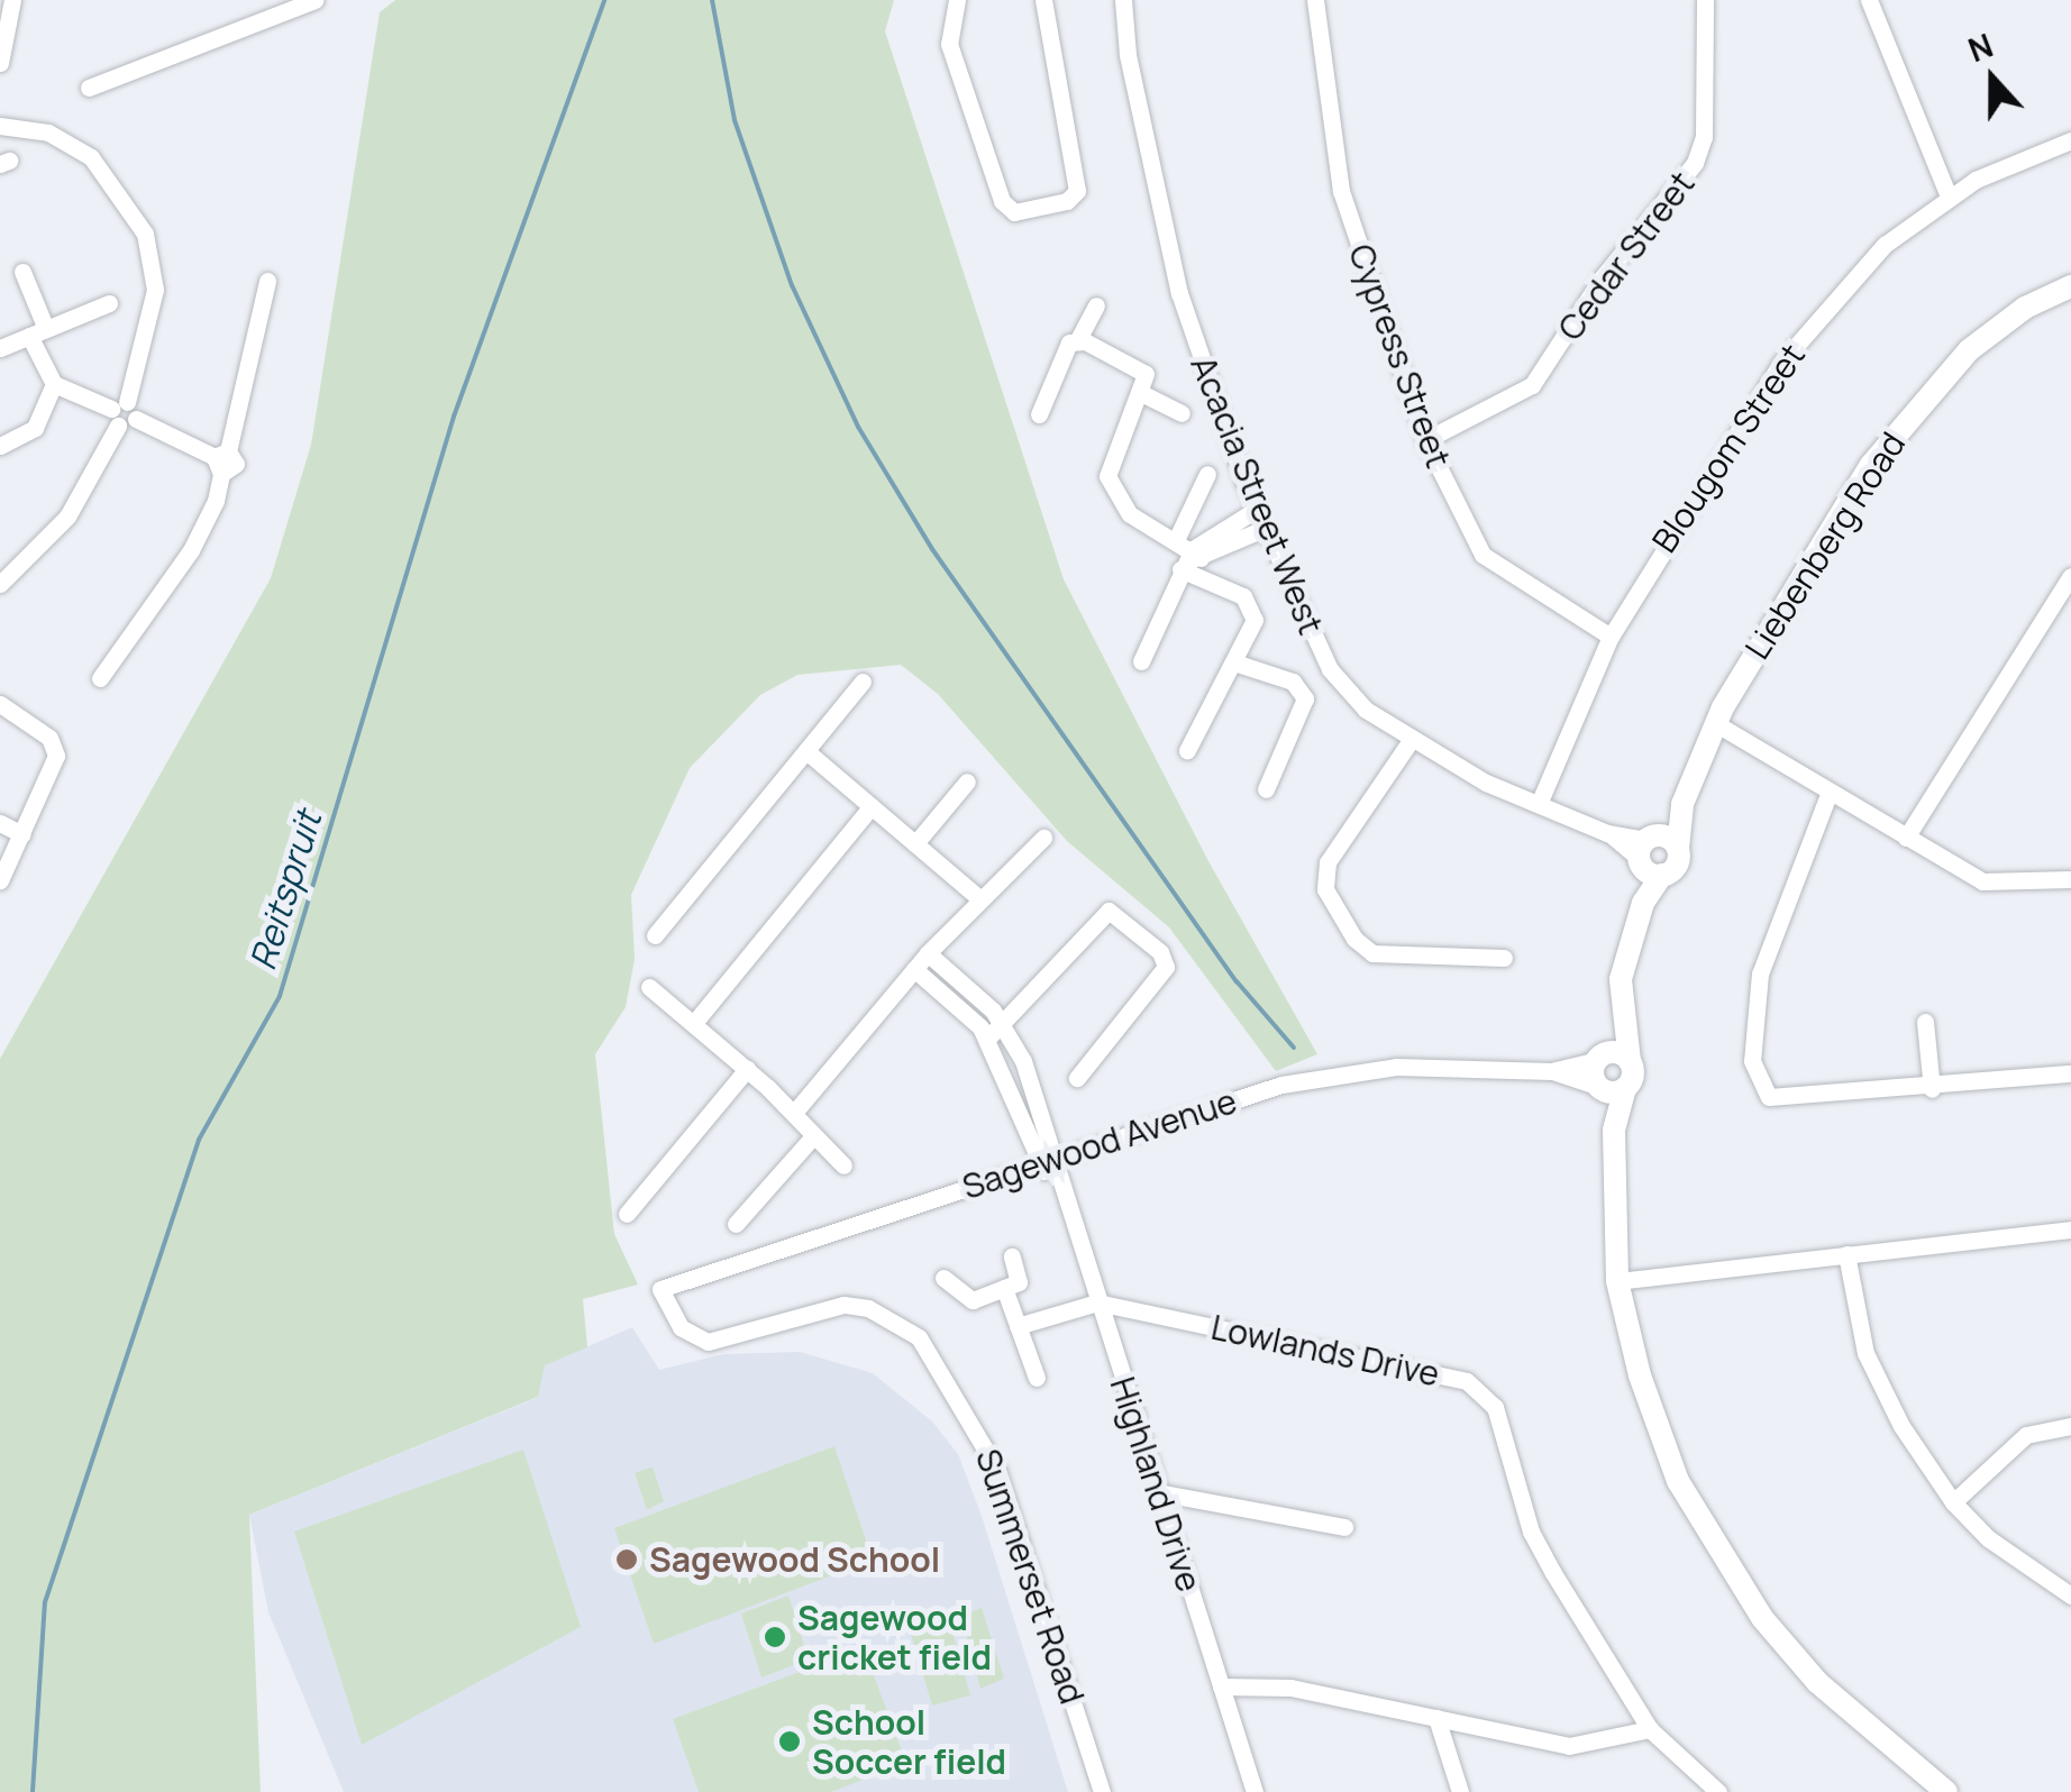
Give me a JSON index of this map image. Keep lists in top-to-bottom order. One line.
{"streets":{"street":["Cedar Street","Cypress Street","Blougom Street","Acacia Street West","Liebenberg Road","Sagewood Avenue","Lowlands Drive","Highland Drive","Summerset Road"]},"crossings":[["Cedar Street","Cypress Street"],["Cypress Street","Blougom Street"],["Blougom Street","Acacia Street West"],["Acacia Street West","Liebenberg Road"],["Liebenberg Road","Sagewood Avenue"],["Sagewood Avenue","Highland Drive"],["Sagewood Avenue","Summerset Road"],["Lowlands Drive","Highland Drive"]],"water":["Reitspruit"],"places":["Sagewood School","Sagewood cricket field","School Soccer field"],"north":"top"}
